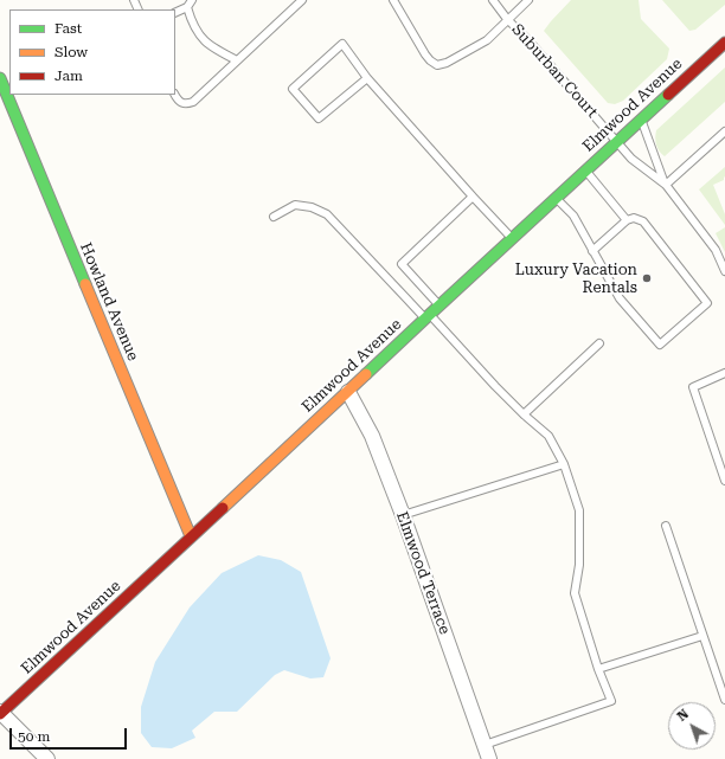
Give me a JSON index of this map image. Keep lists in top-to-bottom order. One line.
{"streets":{"main road":["Elmwood Avenue","Howland Avenue"],"street":["Elmwood Terrace"],"lane":["Suburban Court"]},"crossings":[["Suburban Court","Elmwood Avenue"],["Elmwood Avenue","Howland Avenue"],["Elmwood Avenue","Elmwood Terrace"]],"places":["Luxury Vacation Rentals"],"legend":["Fast","Slow","Jam"],"scale_bar":"50 m","north":"top left"}
